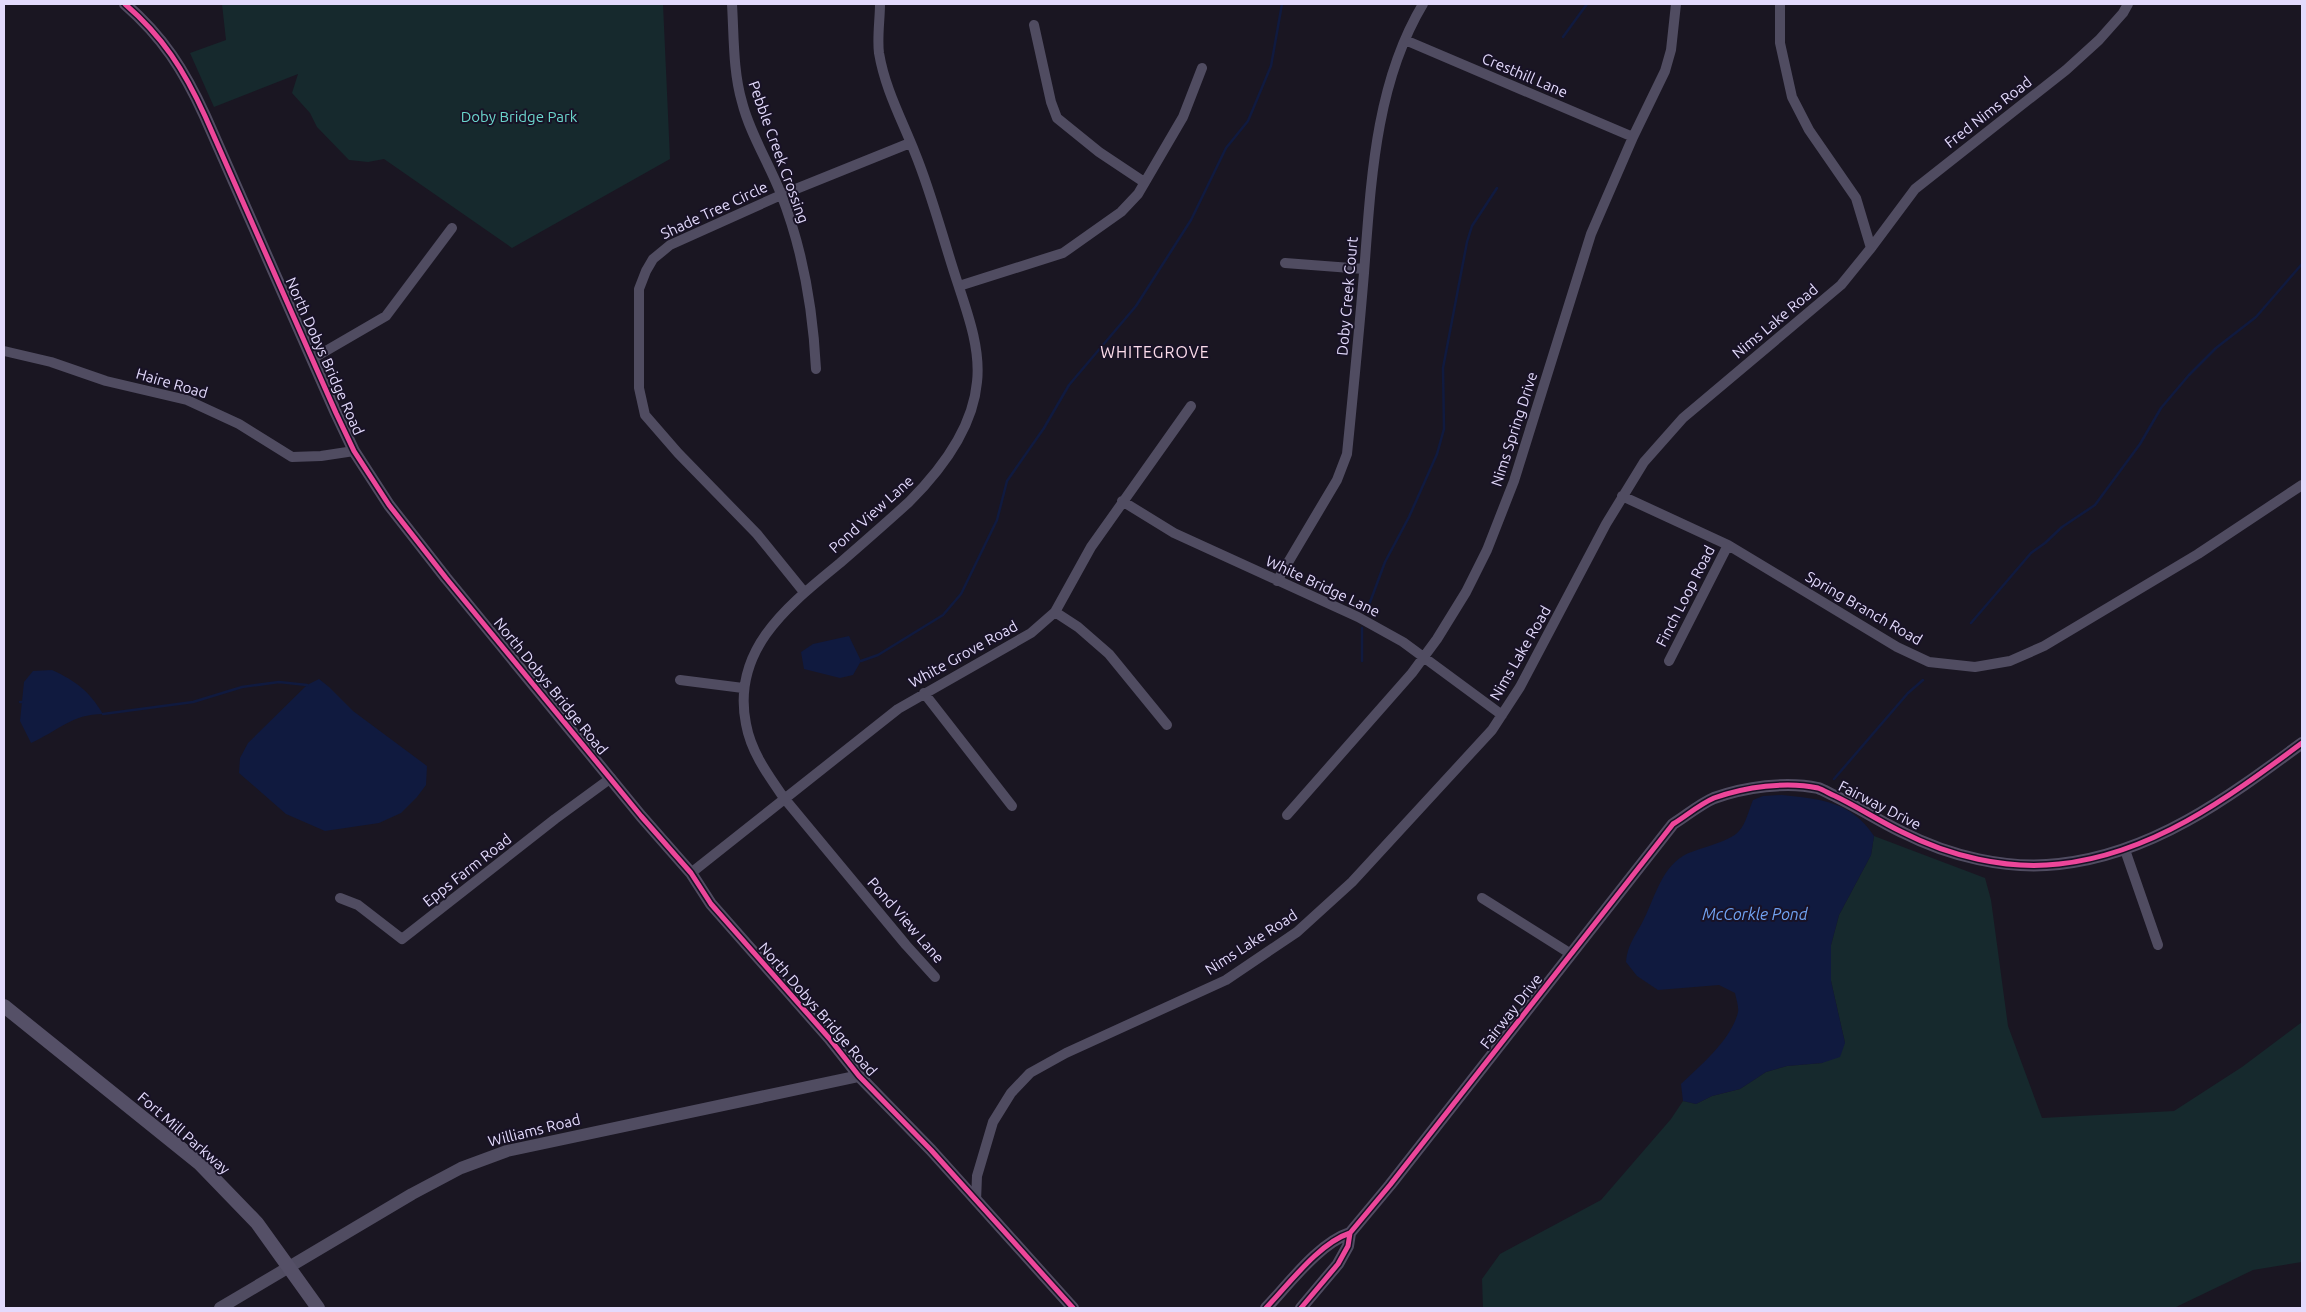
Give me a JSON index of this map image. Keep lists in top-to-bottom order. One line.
{"streets":{"main road":["Fort Mill Parkway"],"street":["Cresthill Lane","Fred Nims Road","Pebble Creek Crossing","Shade Tree Circle","Doby Creek Court","Nims Lake Road","North Dobys Bridge Road","Haire Road","Nims Spring Drive","Pond View Lane","White Bridge Lane","Finch Loop Road","Spring Branch Road","White Grove Road","Fairway Drive","Epps Farm Road","Williams Road"]},"crossings":[["Cresthill Lane","Doby Creek Court"],["Cresthill Lane","Nims Spring Drive"],["Fred Nims Road","Nims Lake Road"],["Pebble Creek Crossing","Shade Tree Circle"],["Shade Tree Circle","Pond View Lane"],["Doby Creek Court","White Bridge Lane"],["Nims Lake Road","North Dobys Bridge Road"],["Nims Lake Road","White Bridge Lane"],["Nims Lake Road","Spring Branch Road"],["North Dobys Bridge Road","Haire Road"],["North Dobys Bridge Road","White Grove Road"],["North Dobys Bridge Road","Epps Farm Road"],["North Dobys Bridge Road","Williams Road"],["Nims Spring Drive","White Bridge Lane"],["Pond View Lane","White Grove Road"],["White Bridge Lane","White Grove Road"],["Finch Loop Road","Spring Branch Road"],["Williams Road","Fort Mill Parkway"]],"districts":["WHITEGROVE"],"water":["McCorkle Pond"],"parks":["Doby Bridge Park"]}
